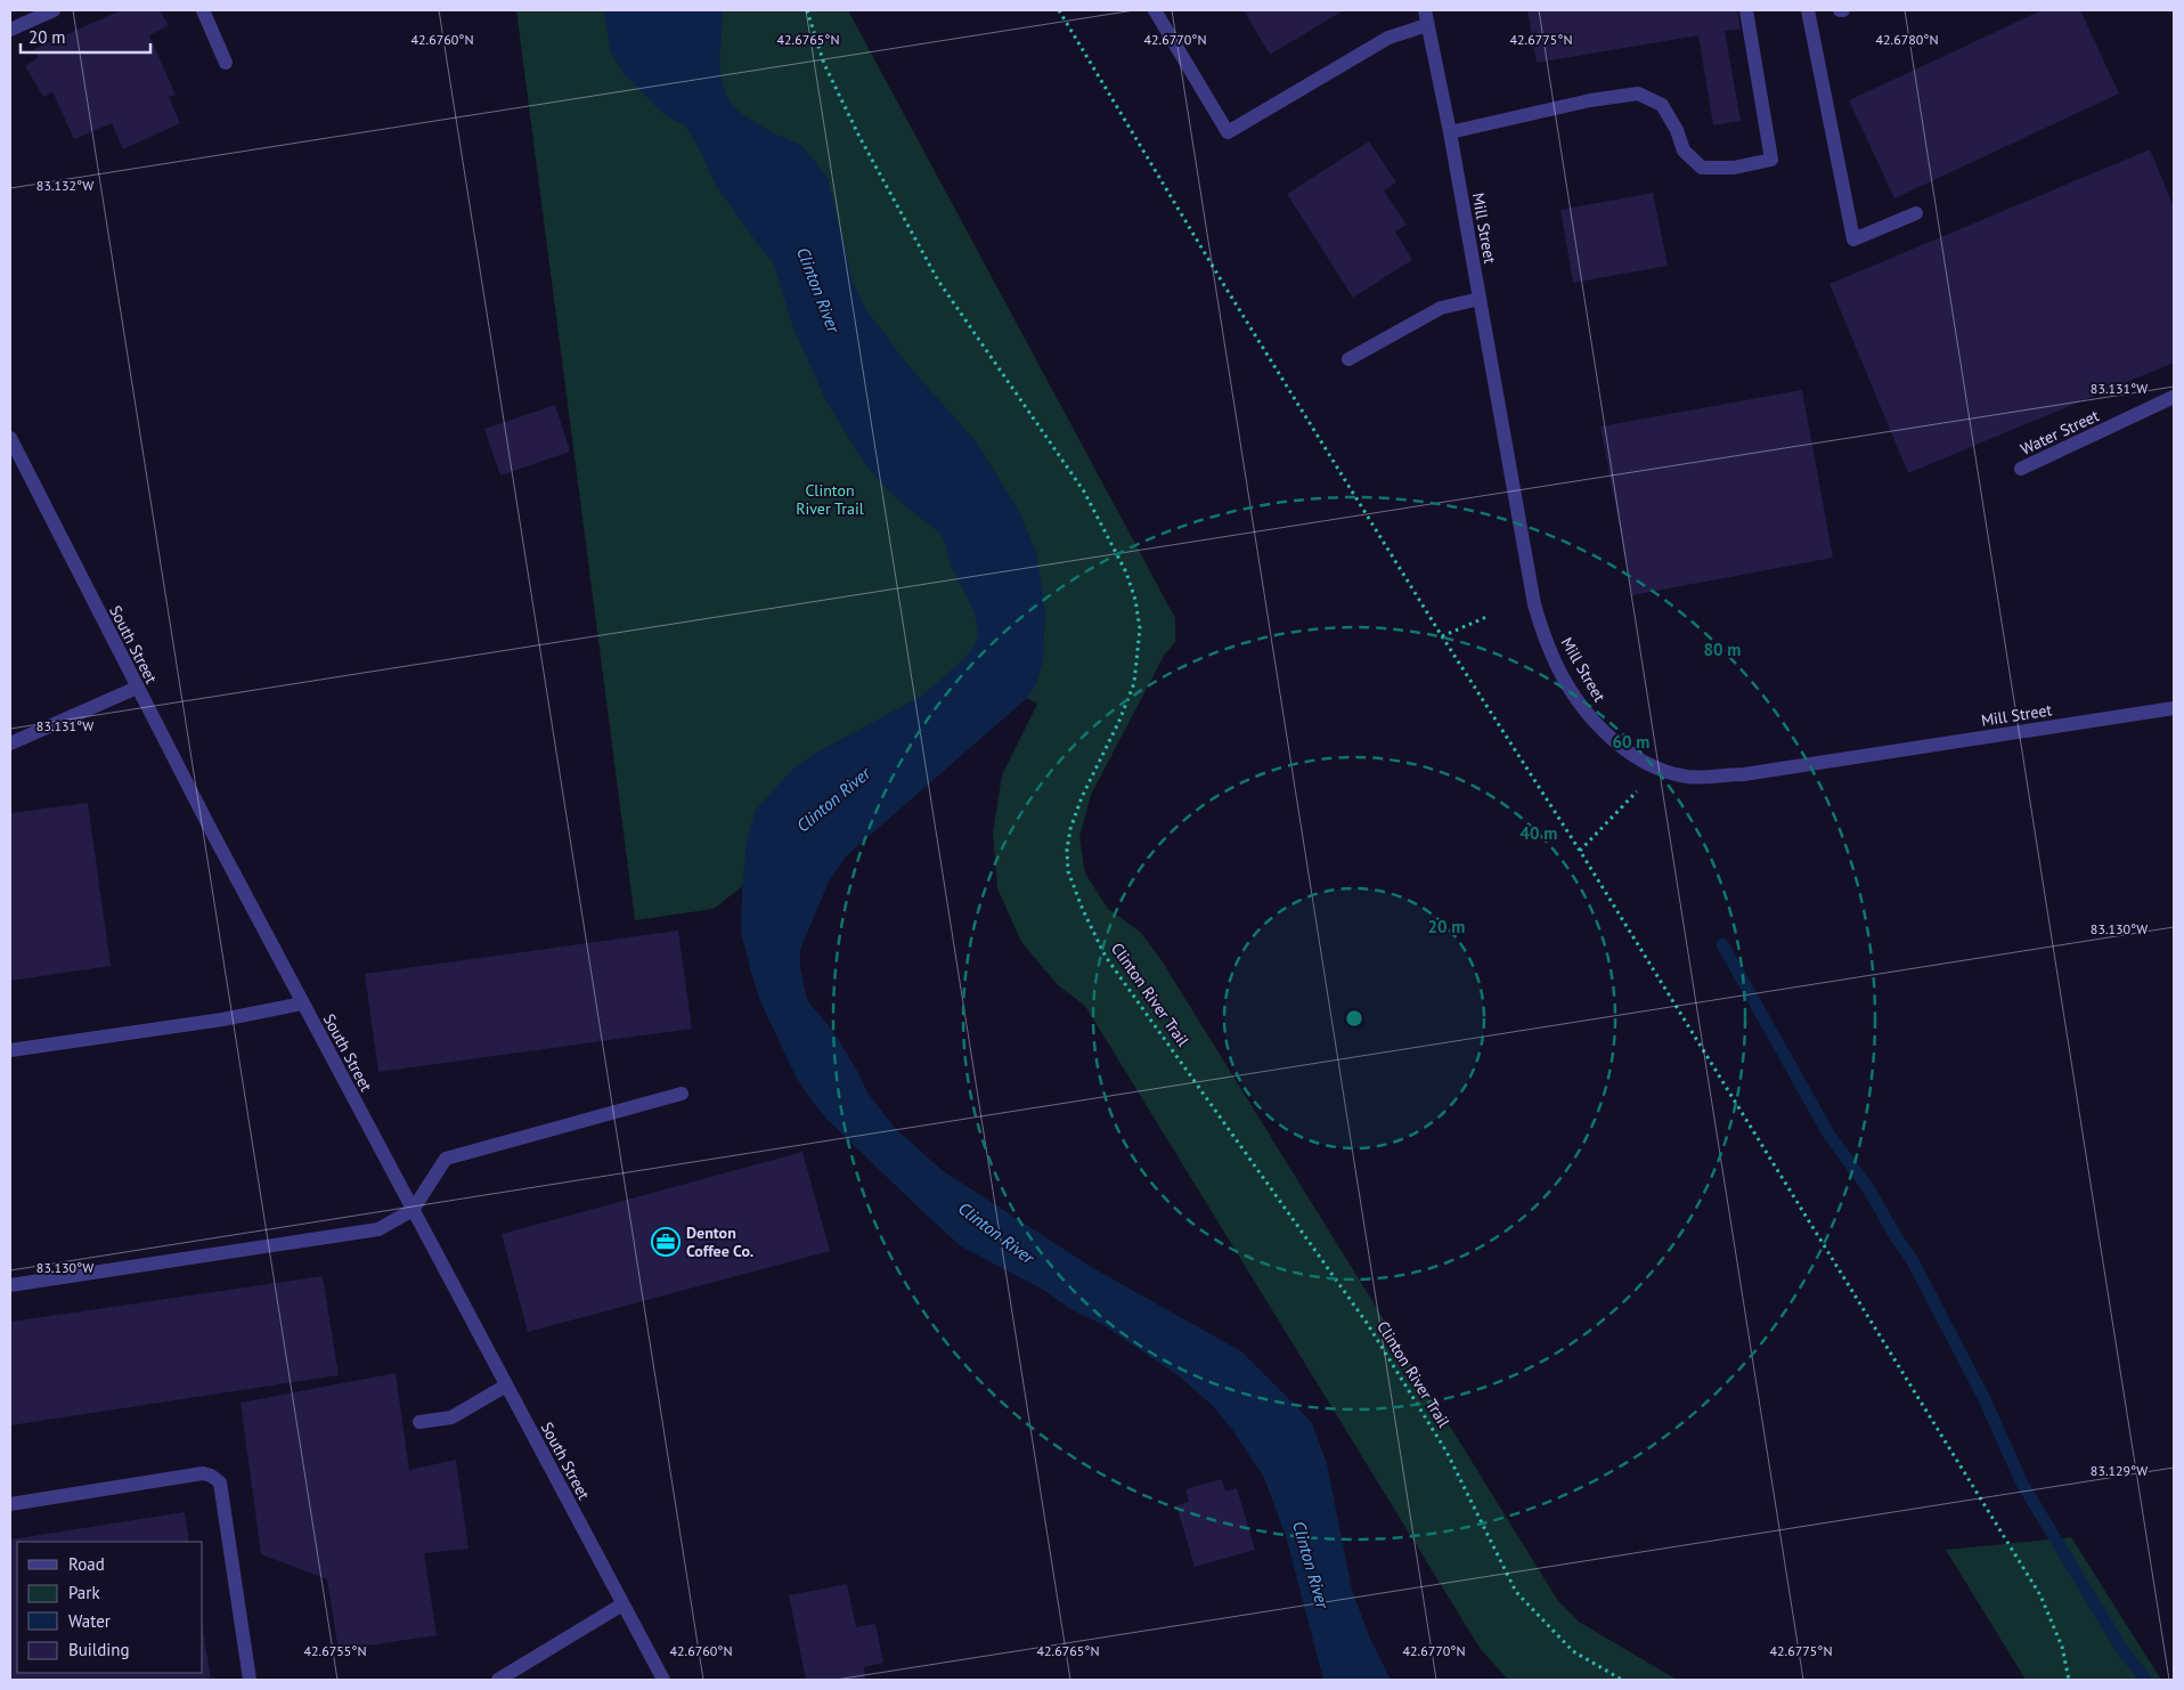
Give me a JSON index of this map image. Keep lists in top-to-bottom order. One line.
{"streets":{"street":["Mill Street","Water Street","South Street"],"path":["Clinton River Trail"]},"water":["Clinton River"],"parks":["Clinton River Trail"],"places":{"office":["Denton Coffee Co."]},"legend":["Road","Park","Water","Building"],"scale_bar":"20 m","coordinates":["42.6780°N","42.6760°N","42.6765°N","42.6770°N","42.6775°N","83.132°W","83.131°W","83.130°W","83.129°W","42.6755°N"],"rings":["80 m","60 m","40 m","20 m"]}
